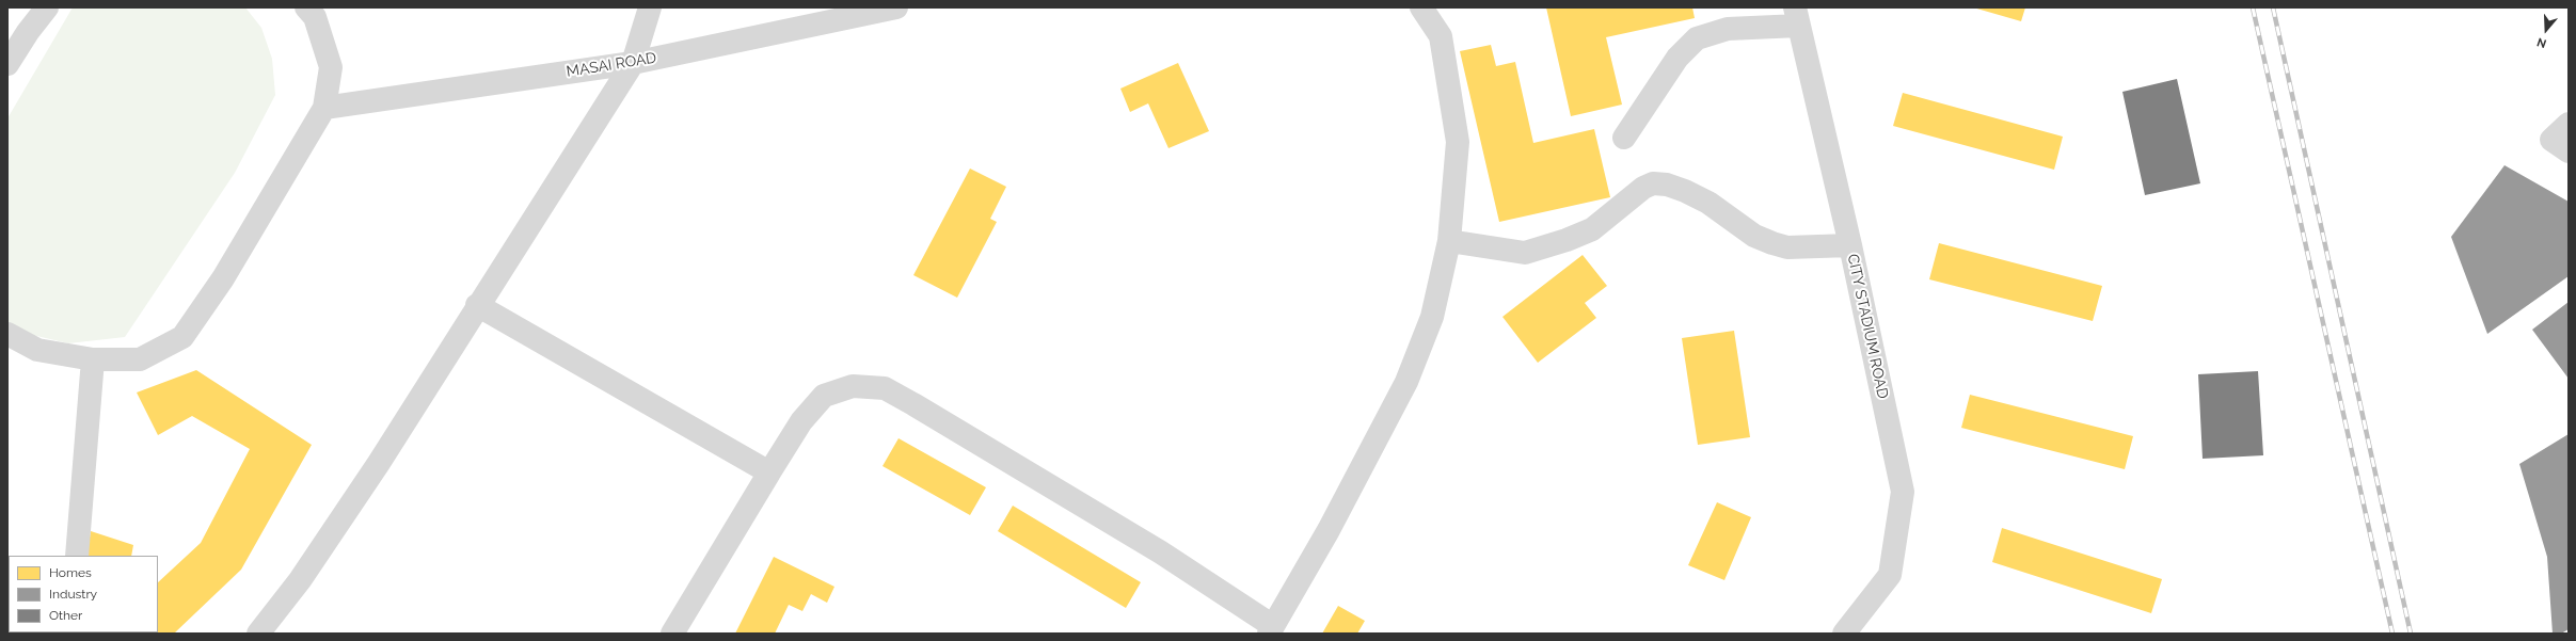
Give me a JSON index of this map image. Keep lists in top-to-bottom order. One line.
{"streets":{"street":["MASAI ROAD","CITY STADIUM ROAD"]},"legend":["Homes","Industry","Other"],"north":"bottom"}
